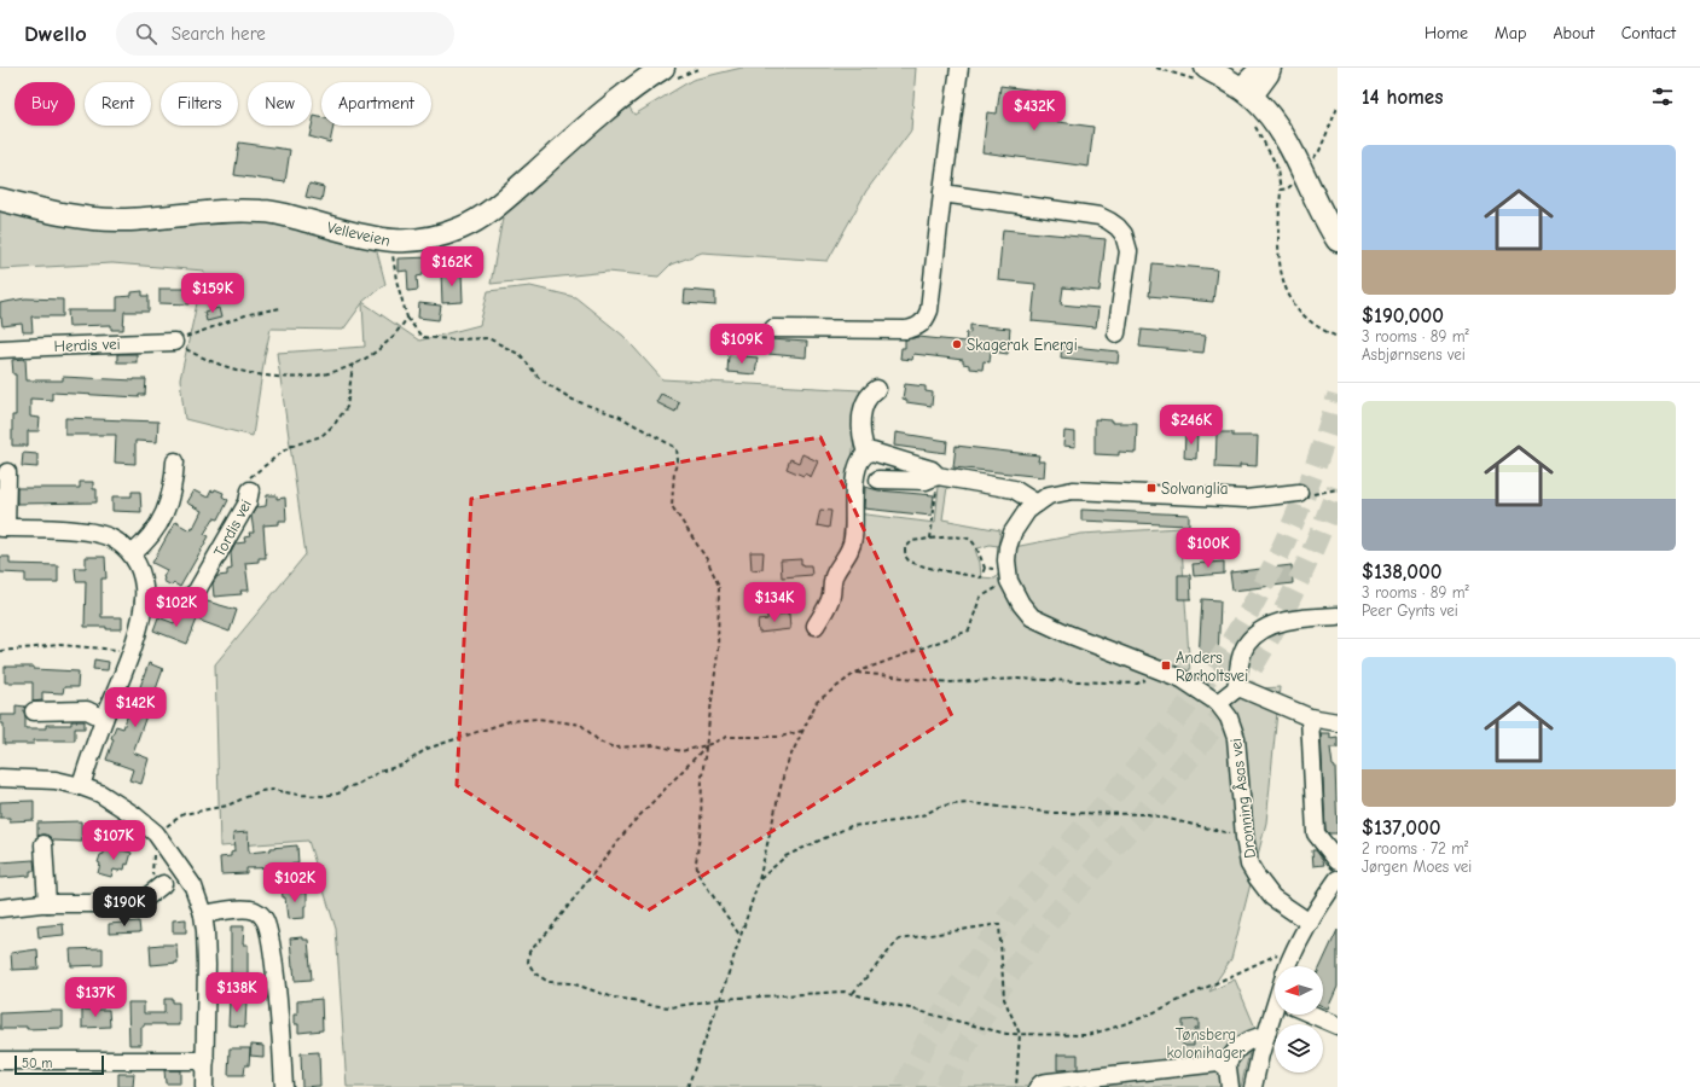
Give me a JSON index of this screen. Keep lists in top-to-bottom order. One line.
{"streets":{"main road":["Velleveien"],"street":["Herdis vei","Tordis vei","Dronning Åsas vei"]},"parks":["Tønsberg kolonihager"],"places":{"other":["Skagerak Energi"],"transit":["Solvanglia","Anders Rørholtsvei"]},"scale_bar":"50 m","north":"left","page":{"header":"Dwello","search":"Search here","nav":["Home","Map","About","Contact"],"heading":"14 homes","chip":["Buy","Rent","Filters","New","Apartment"],"price":["$432K","$162K","$159K","$109K","$246K","$100K","$134K","$102K","$142K","$107K","$102K","$190K","$138K","$137K"],"list":[{"name":"$190,000","note":"3 rooms · 89 m² · Asbjørnsens vei"},{"name":"$138,000","note":"3 rooms · 89 m² · Peer Gynts vei"},{"name":"$137,000","note":"2 rooms · 72 m² · Jørgen Moes vei"}],"scale":"50 m"}}
